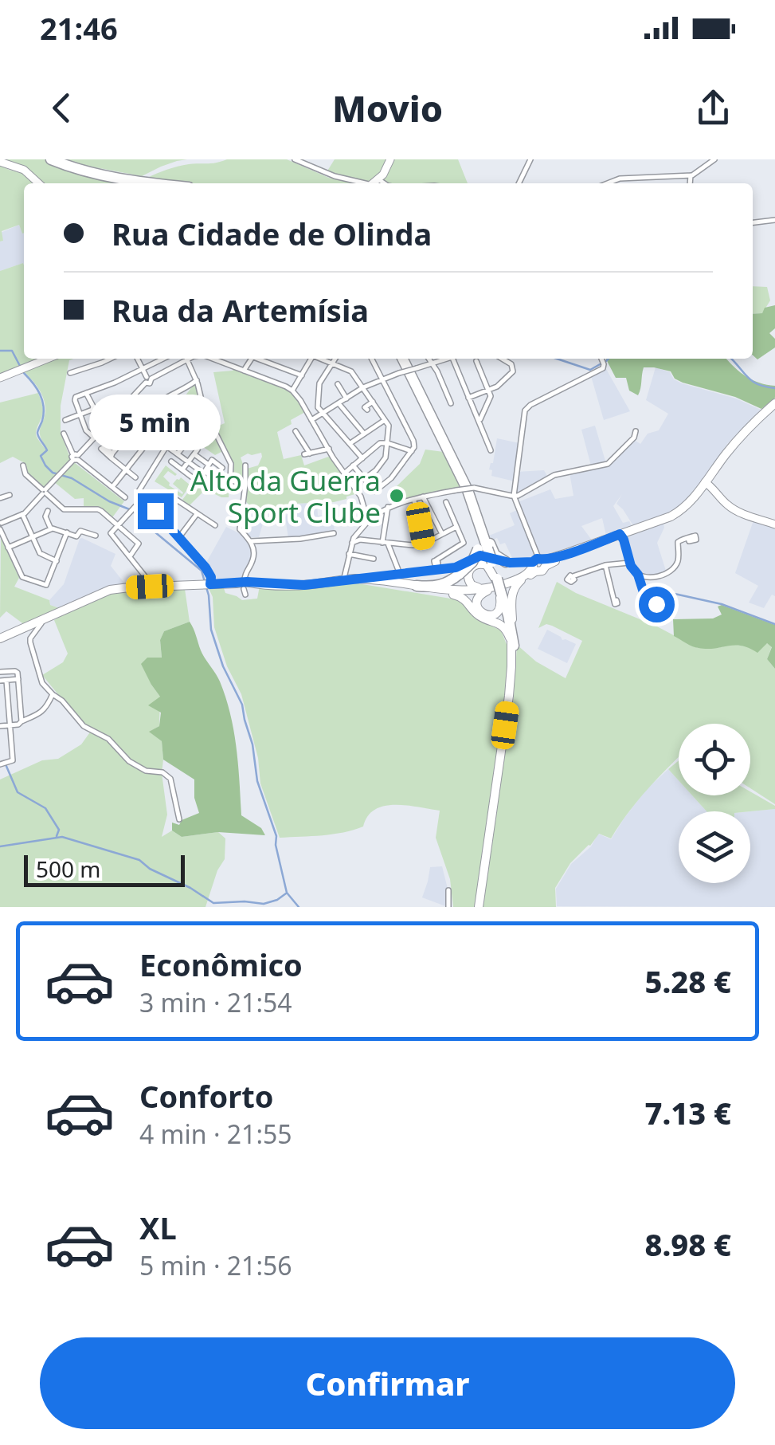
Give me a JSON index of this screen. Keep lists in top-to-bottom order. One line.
{"places":["Alto da Guerra Sport Clube"],"scale_bar":"500 m","page":{"status":"21:46","header":"Movio","banner":["Rua Cidade de Olinda","Rua da Artemísia"],"bubble":"5 min","scale":"500 m","list":[{"name":"Econômico","note":"3 min · 21:54","value":"5.28 €"},{"name":"Conforto","note":"4 min · 21:55","value":"7.13 €"},{"name":"XL","note":"5 min · 21:56","value":"8.98 €"}],"buttons":"Confirmar"}}
